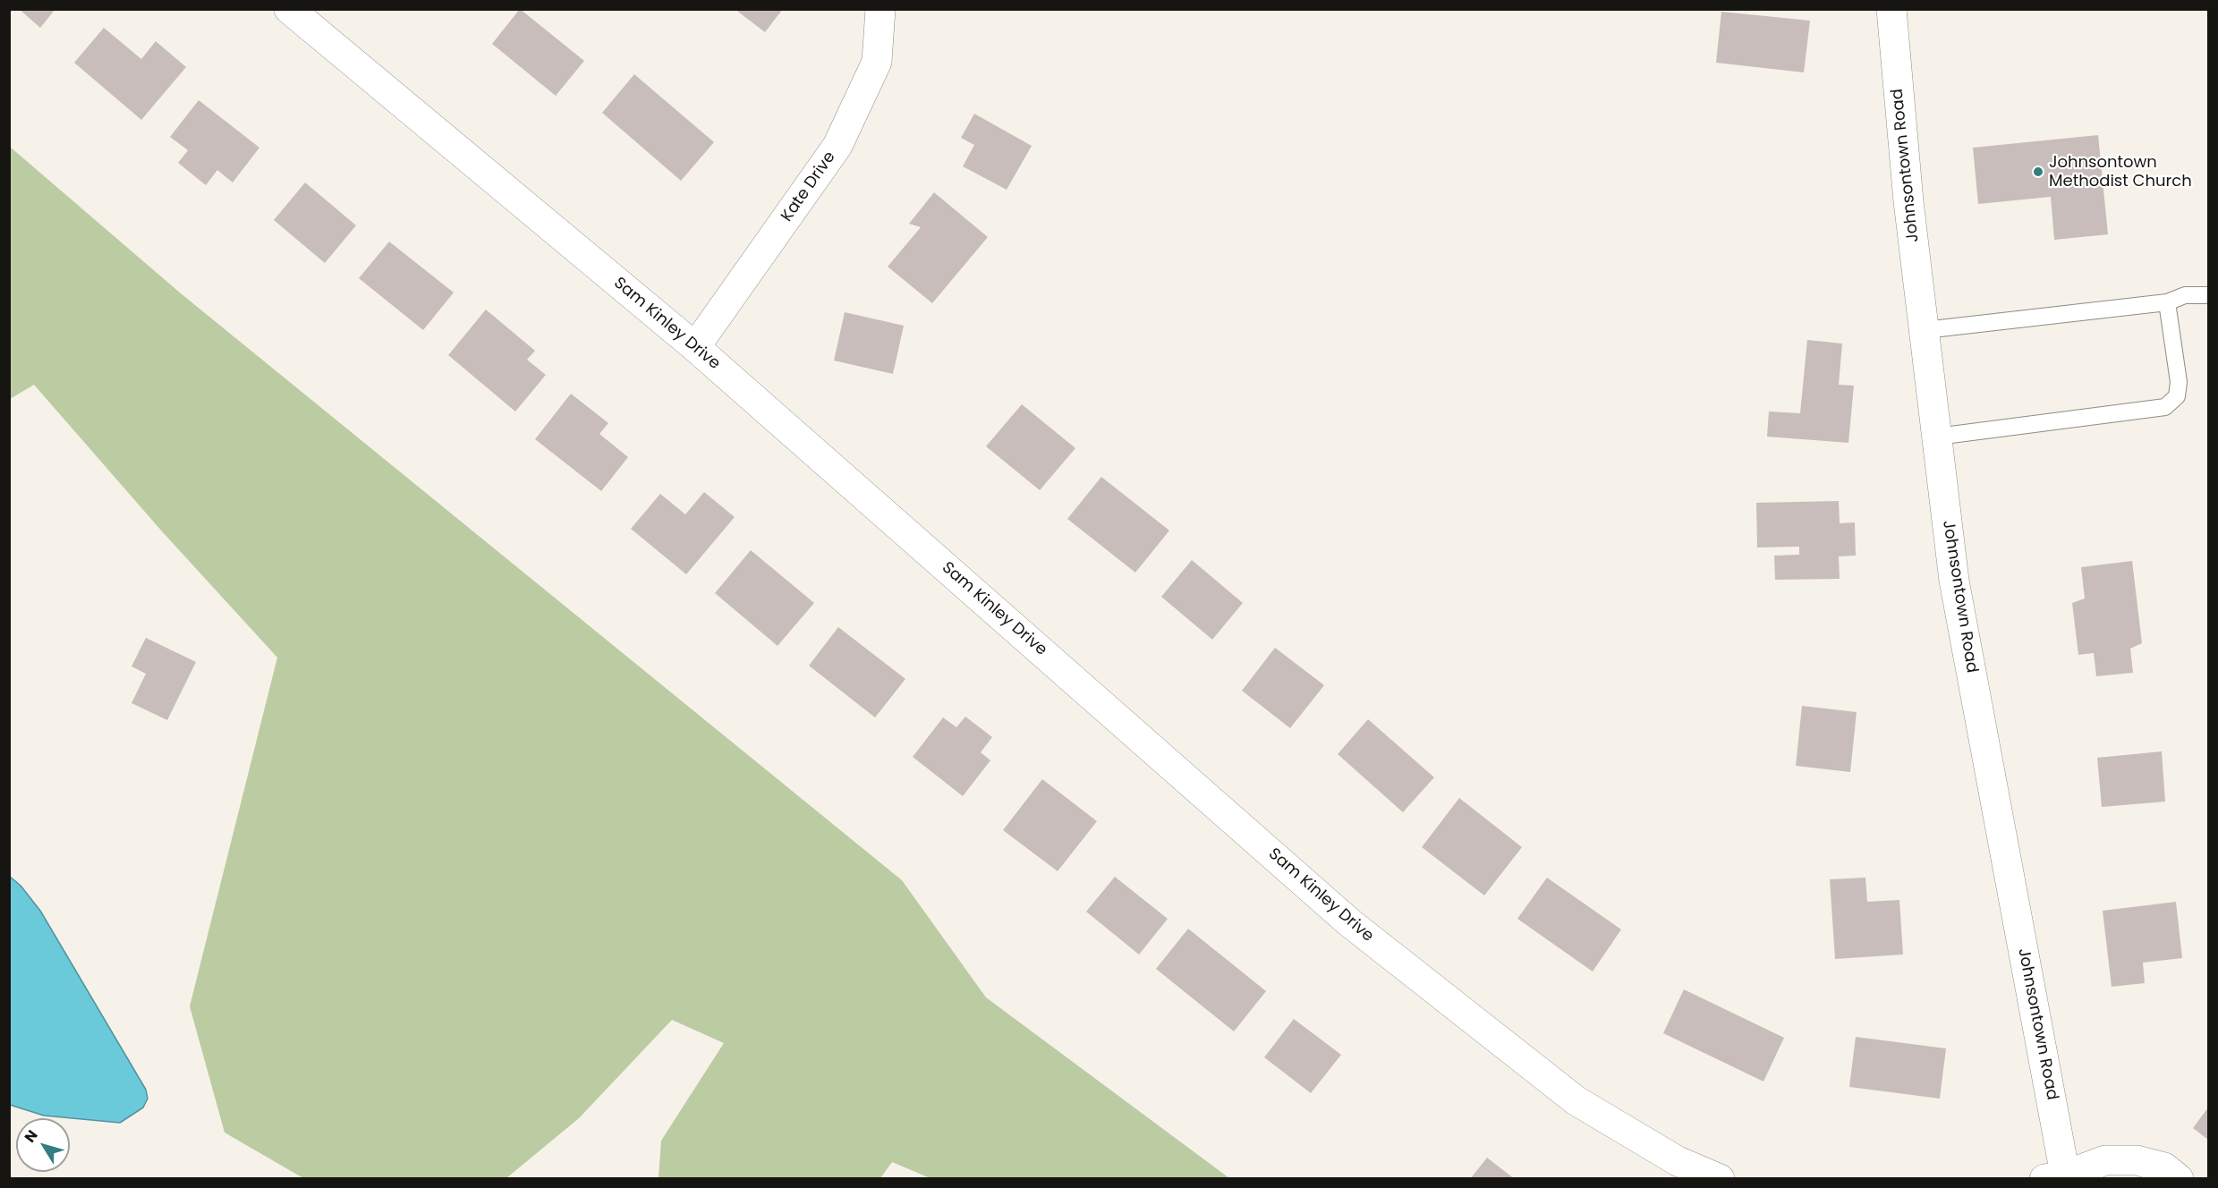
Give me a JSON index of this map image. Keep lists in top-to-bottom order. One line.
{"streets":{"street":["Johnsontown Road","Kate Drive","Sam Kinley Drive"]},"crossings":[["Kate Drive","Sam Kinley Drive"]],"places":["Johnsontown Methodist Church"],"north":"top left"}
